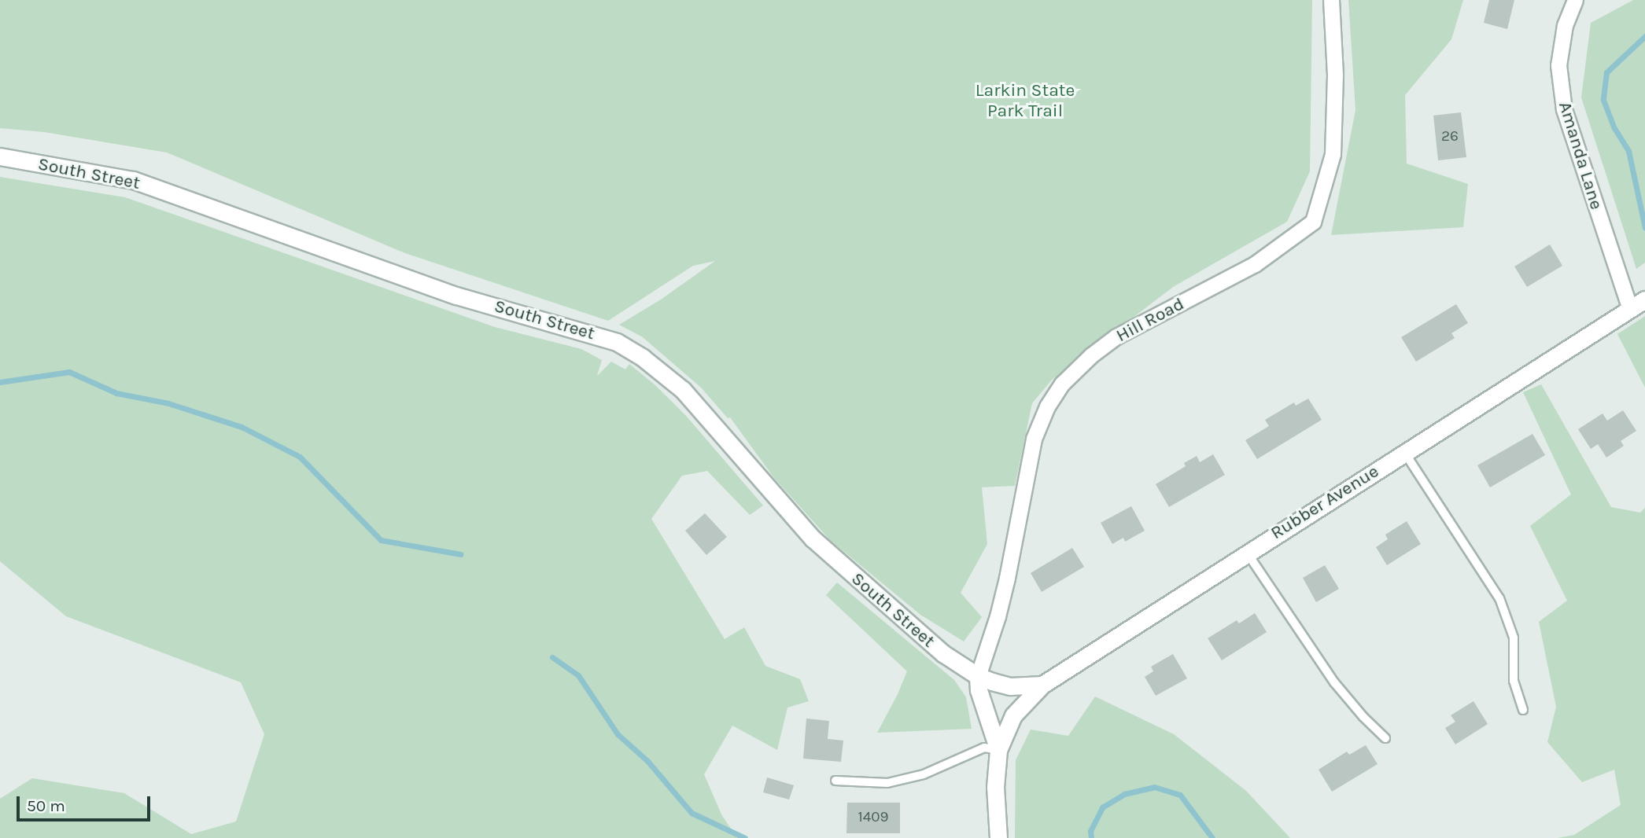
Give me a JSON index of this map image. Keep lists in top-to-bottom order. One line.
{"streets":{"street":["Amanda Lane","South Street","Hill Road","Rubber Avenue"]},"crossings":[["Amanda Lane","Rubber Avenue"],["South Street","Hill Road"],["South Street","Rubber Avenue"]],"parks":["Larkin State Park Trail"],"house_numbers":["26","1409"],"scale_bar":"50 m"}
